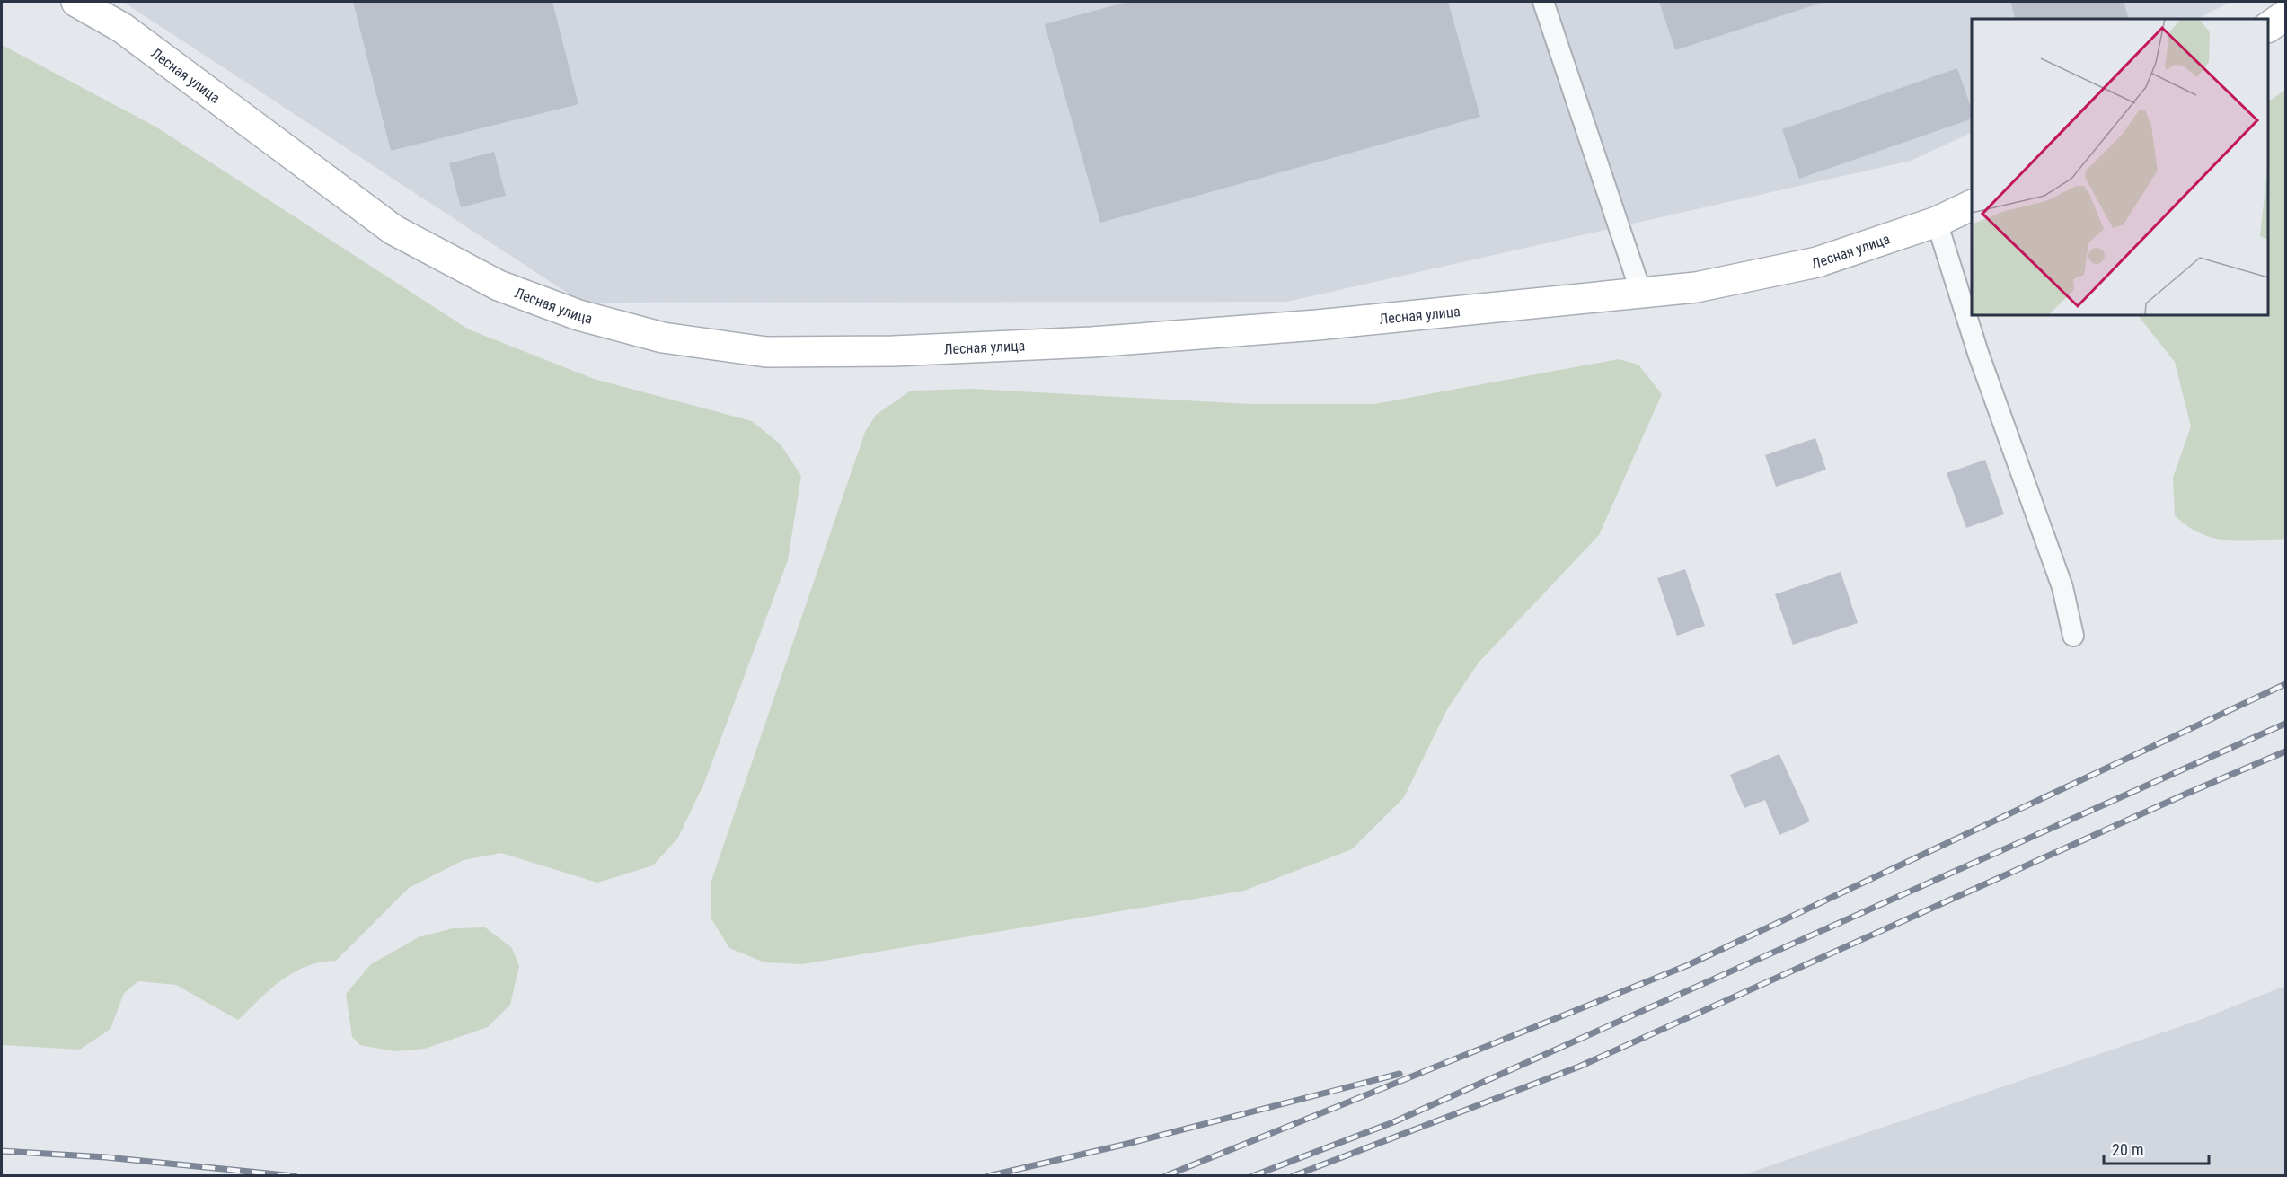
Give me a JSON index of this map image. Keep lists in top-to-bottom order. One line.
{"streets":{"street":["Лесная улица"]},"scale_bar":"20 m"}
